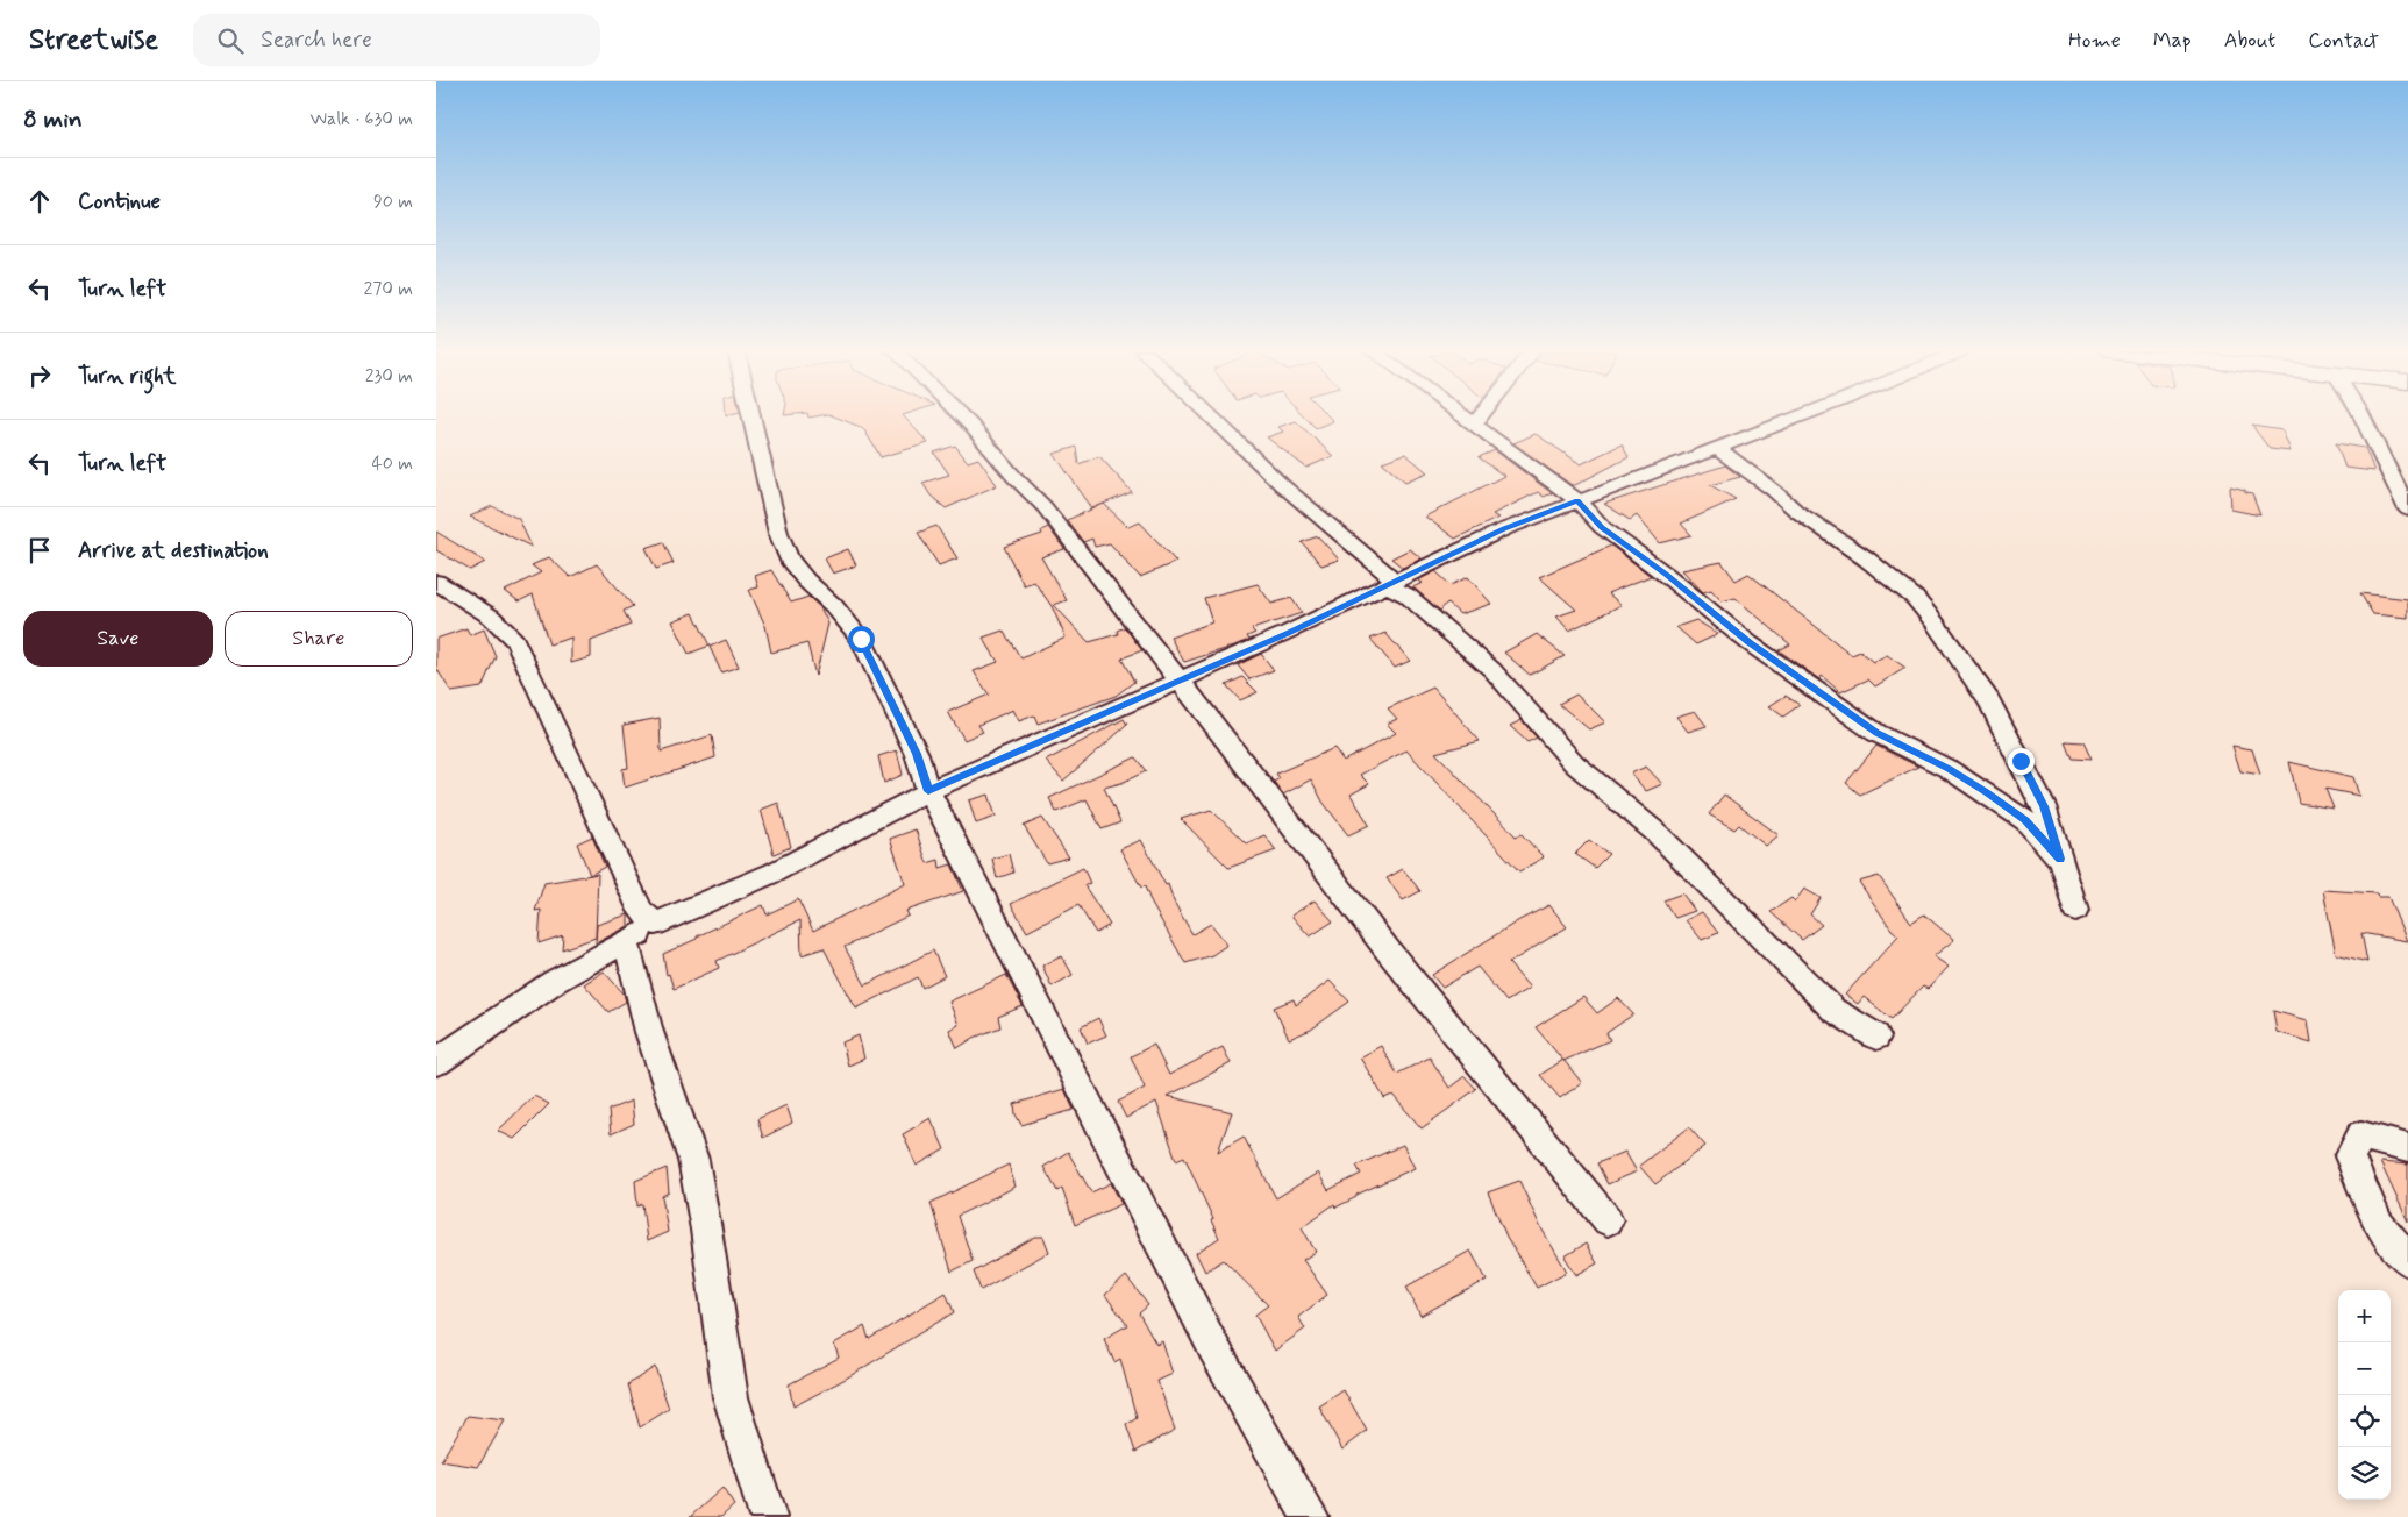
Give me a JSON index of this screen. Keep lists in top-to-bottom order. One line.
{"page":{"header":"Streetwise","search":"Search here","nav":["Home","Map","About","Contact"],"heading":["8 min","Walk · 630 m"],"list":[["Continue","90 m"],["Turn left","270 m"],["Turn right","230 m"],["Turn left","40 m"],"Arrive at destination"],"buttons":["Save","Share"],"map_buttons":["+","−"]}}
